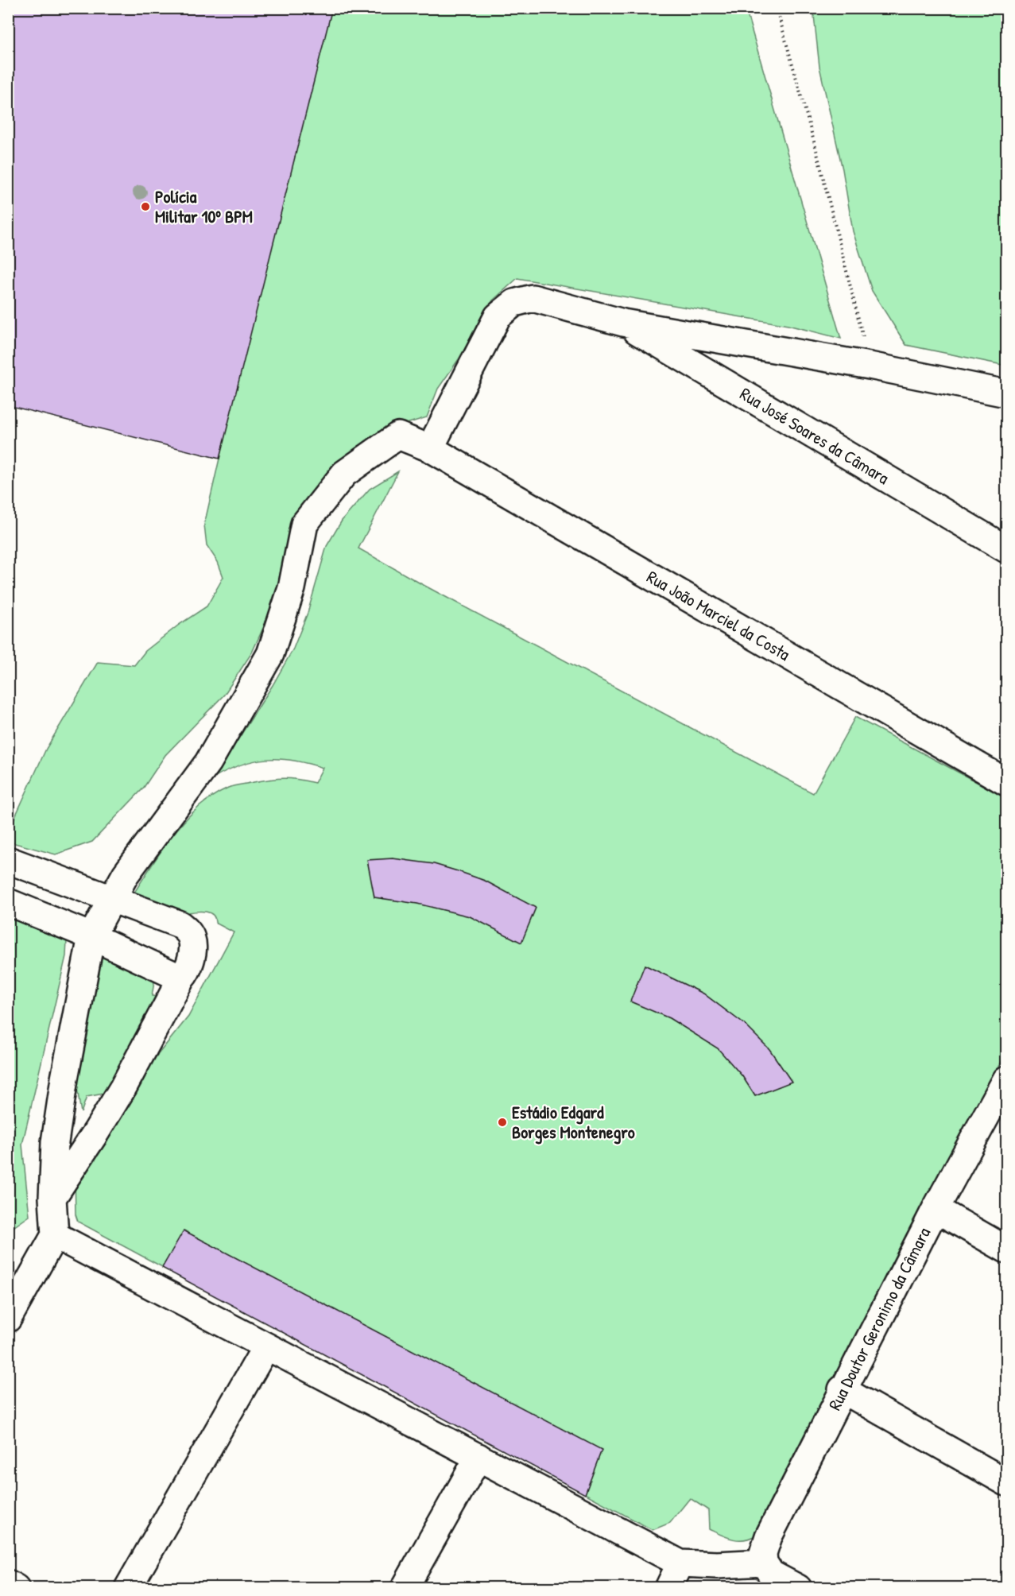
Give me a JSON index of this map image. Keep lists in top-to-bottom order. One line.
{"streets":{"street":["Rua José Soares da Câmara","Rua João Marciel da Costa","Rua Doutor Geronimo da Câmara"]},"places":["Polícia Militar 10º BPM","Estádio Edgard Borges Montenegro"]}
